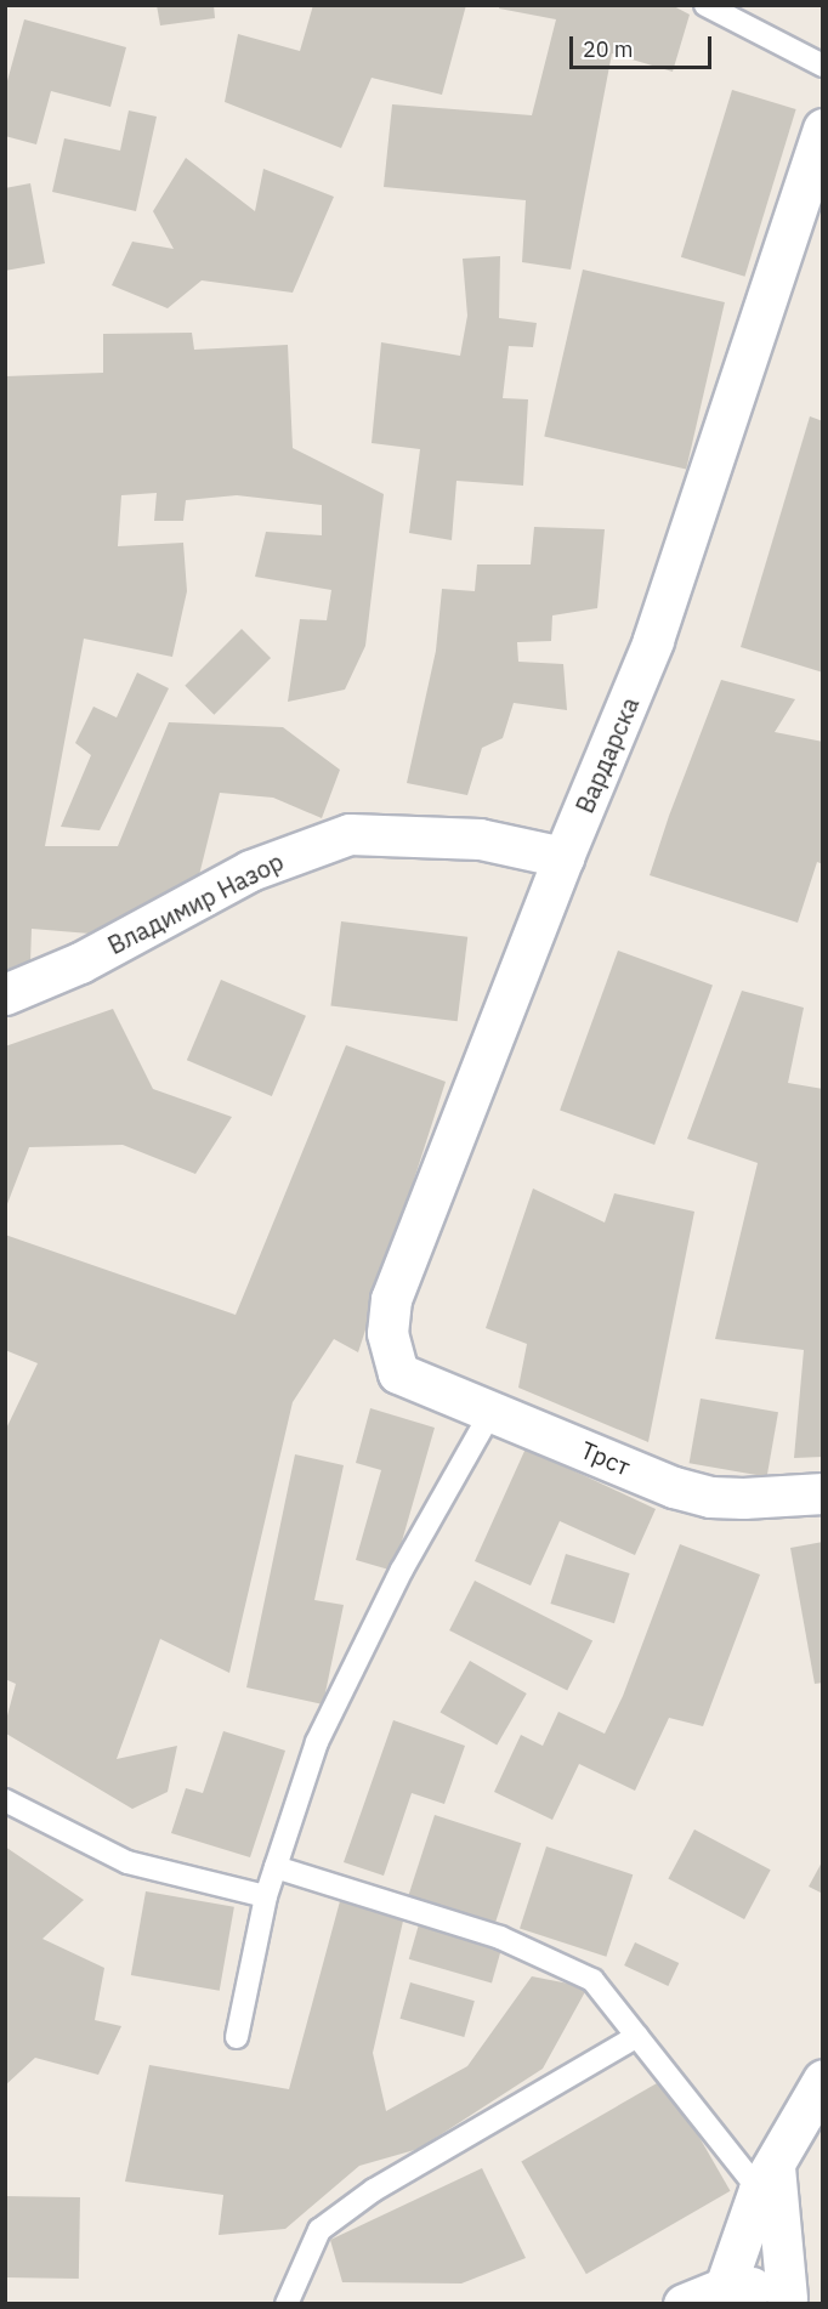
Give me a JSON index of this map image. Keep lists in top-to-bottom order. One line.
{"streets":{"street":["Вардарска","Владимир Назор","Трст"]},"crossings":[["Вардарска","Владимир Назор"],["Вардарска","Трст"]],"scale_bar":"20 m"}
